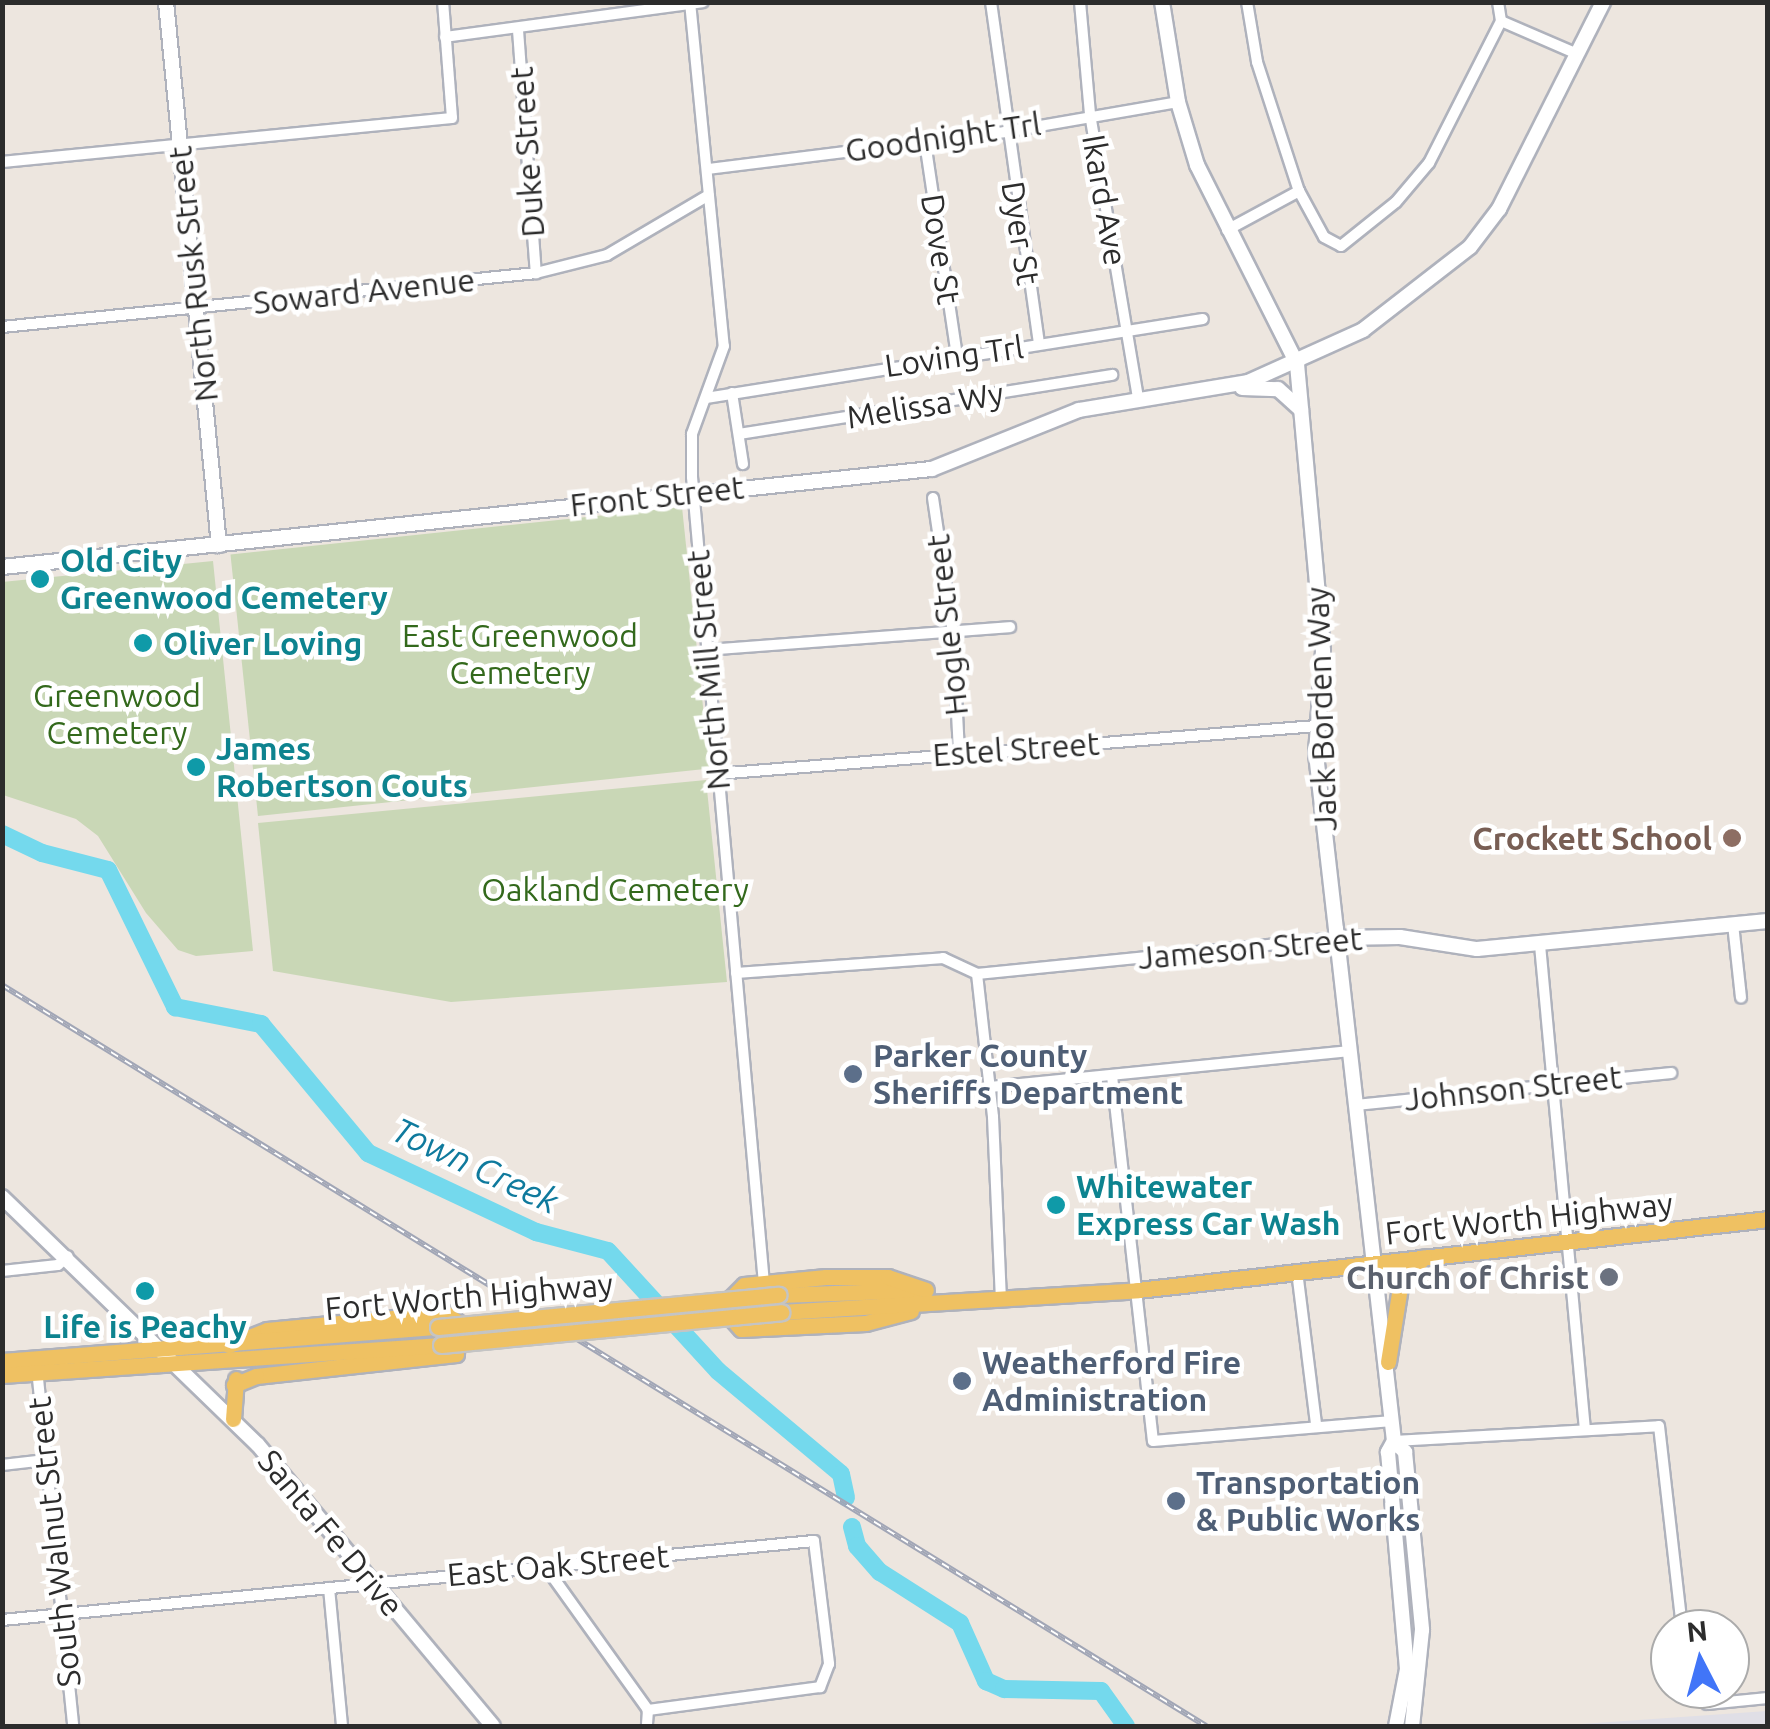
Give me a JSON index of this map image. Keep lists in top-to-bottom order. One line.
{"streets":{"main road":["Fort Worth Highway"],"street":["Goodnight Trl","Duke Street","Ikard Ave","Dyer St","Dove St","North Rusk Street","Soward Avenue","Loving Trl","Melissa Wy","Front Street","Hogle Street","North Mill Street","Jack Borden Way","Estel Street","Jameson Street","Johnson Street","Santa Fe Drive","South Walnut Street","East Oak Street"]},"crossings":[["Goodnight Trl","Ikard Ave"],["Goodnight Trl","Dyer St"],["Goodnight Trl","Dove St"],["Goodnight Trl","North Mill Street"],["Goodnight Trl","Jack Borden Way"],["Duke Street","Soward Avenue"],["Ikard Ave","Loving Trl"],["Ikard Ave","Front Street"],["Dyer St","Loving Trl"],["Dove St","Loving Trl"],["North Rusk Street","Soward Avenue"],["North Rusk Street","Front Street"],["Soward Avenue","North Mill Street"],["Loving Trl","North Mill Street"],["Front Street","North Mill Street"],["Front Street","Jack Borden Way"],["Hogle Street","Estel Street"],["North Mill Street","Estel Street"],["North Mill Street","Jameson Street"],["Jack Borden Way","Estel Street"],["Jack Borden Way","Jameson Street"],["Jack Borden Way","Johnson Street"],["Jack Borden Way","Fort Worth Highway"],["Fort Worth Highway","Santa Fe Drive"],["Fort Worth Highway","South Walnut Street"],["Santa Fe Drive","East Oak Street"],["South Walnut Street","East Oak Street"]],"water":["Town Creek"],"parks":["East Greenwood Cemetery","Greenwood Cemetery","Oakland Cemetery"],"places":["Old City Greenwood Cemetery","Oliver Loving","James Robertson Couts","Crockett School","Parker County Sheriffs Department","Whitewater Express Car Wash","Church of Christ","Life is Peachy","Weatherford Fire Administration","Transportation & Public Works"],"north":"top"}
